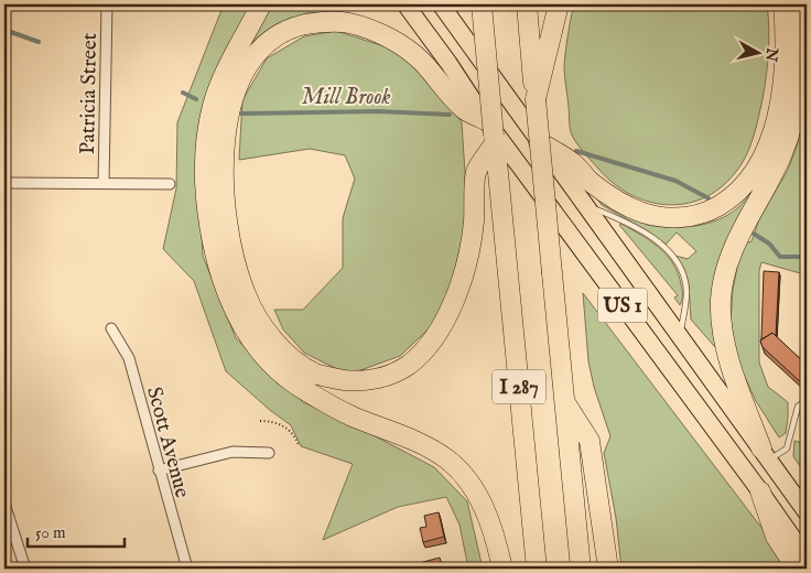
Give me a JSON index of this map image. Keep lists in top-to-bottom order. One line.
{"streets":{"highway":["US 1","I 287"],"street":["Patricia Street","Scott Avenue"]},"crossings":[["US 1","I 287"]],"water":["Mill Brook"],"scale_bar":"50 m","north":"right"}
